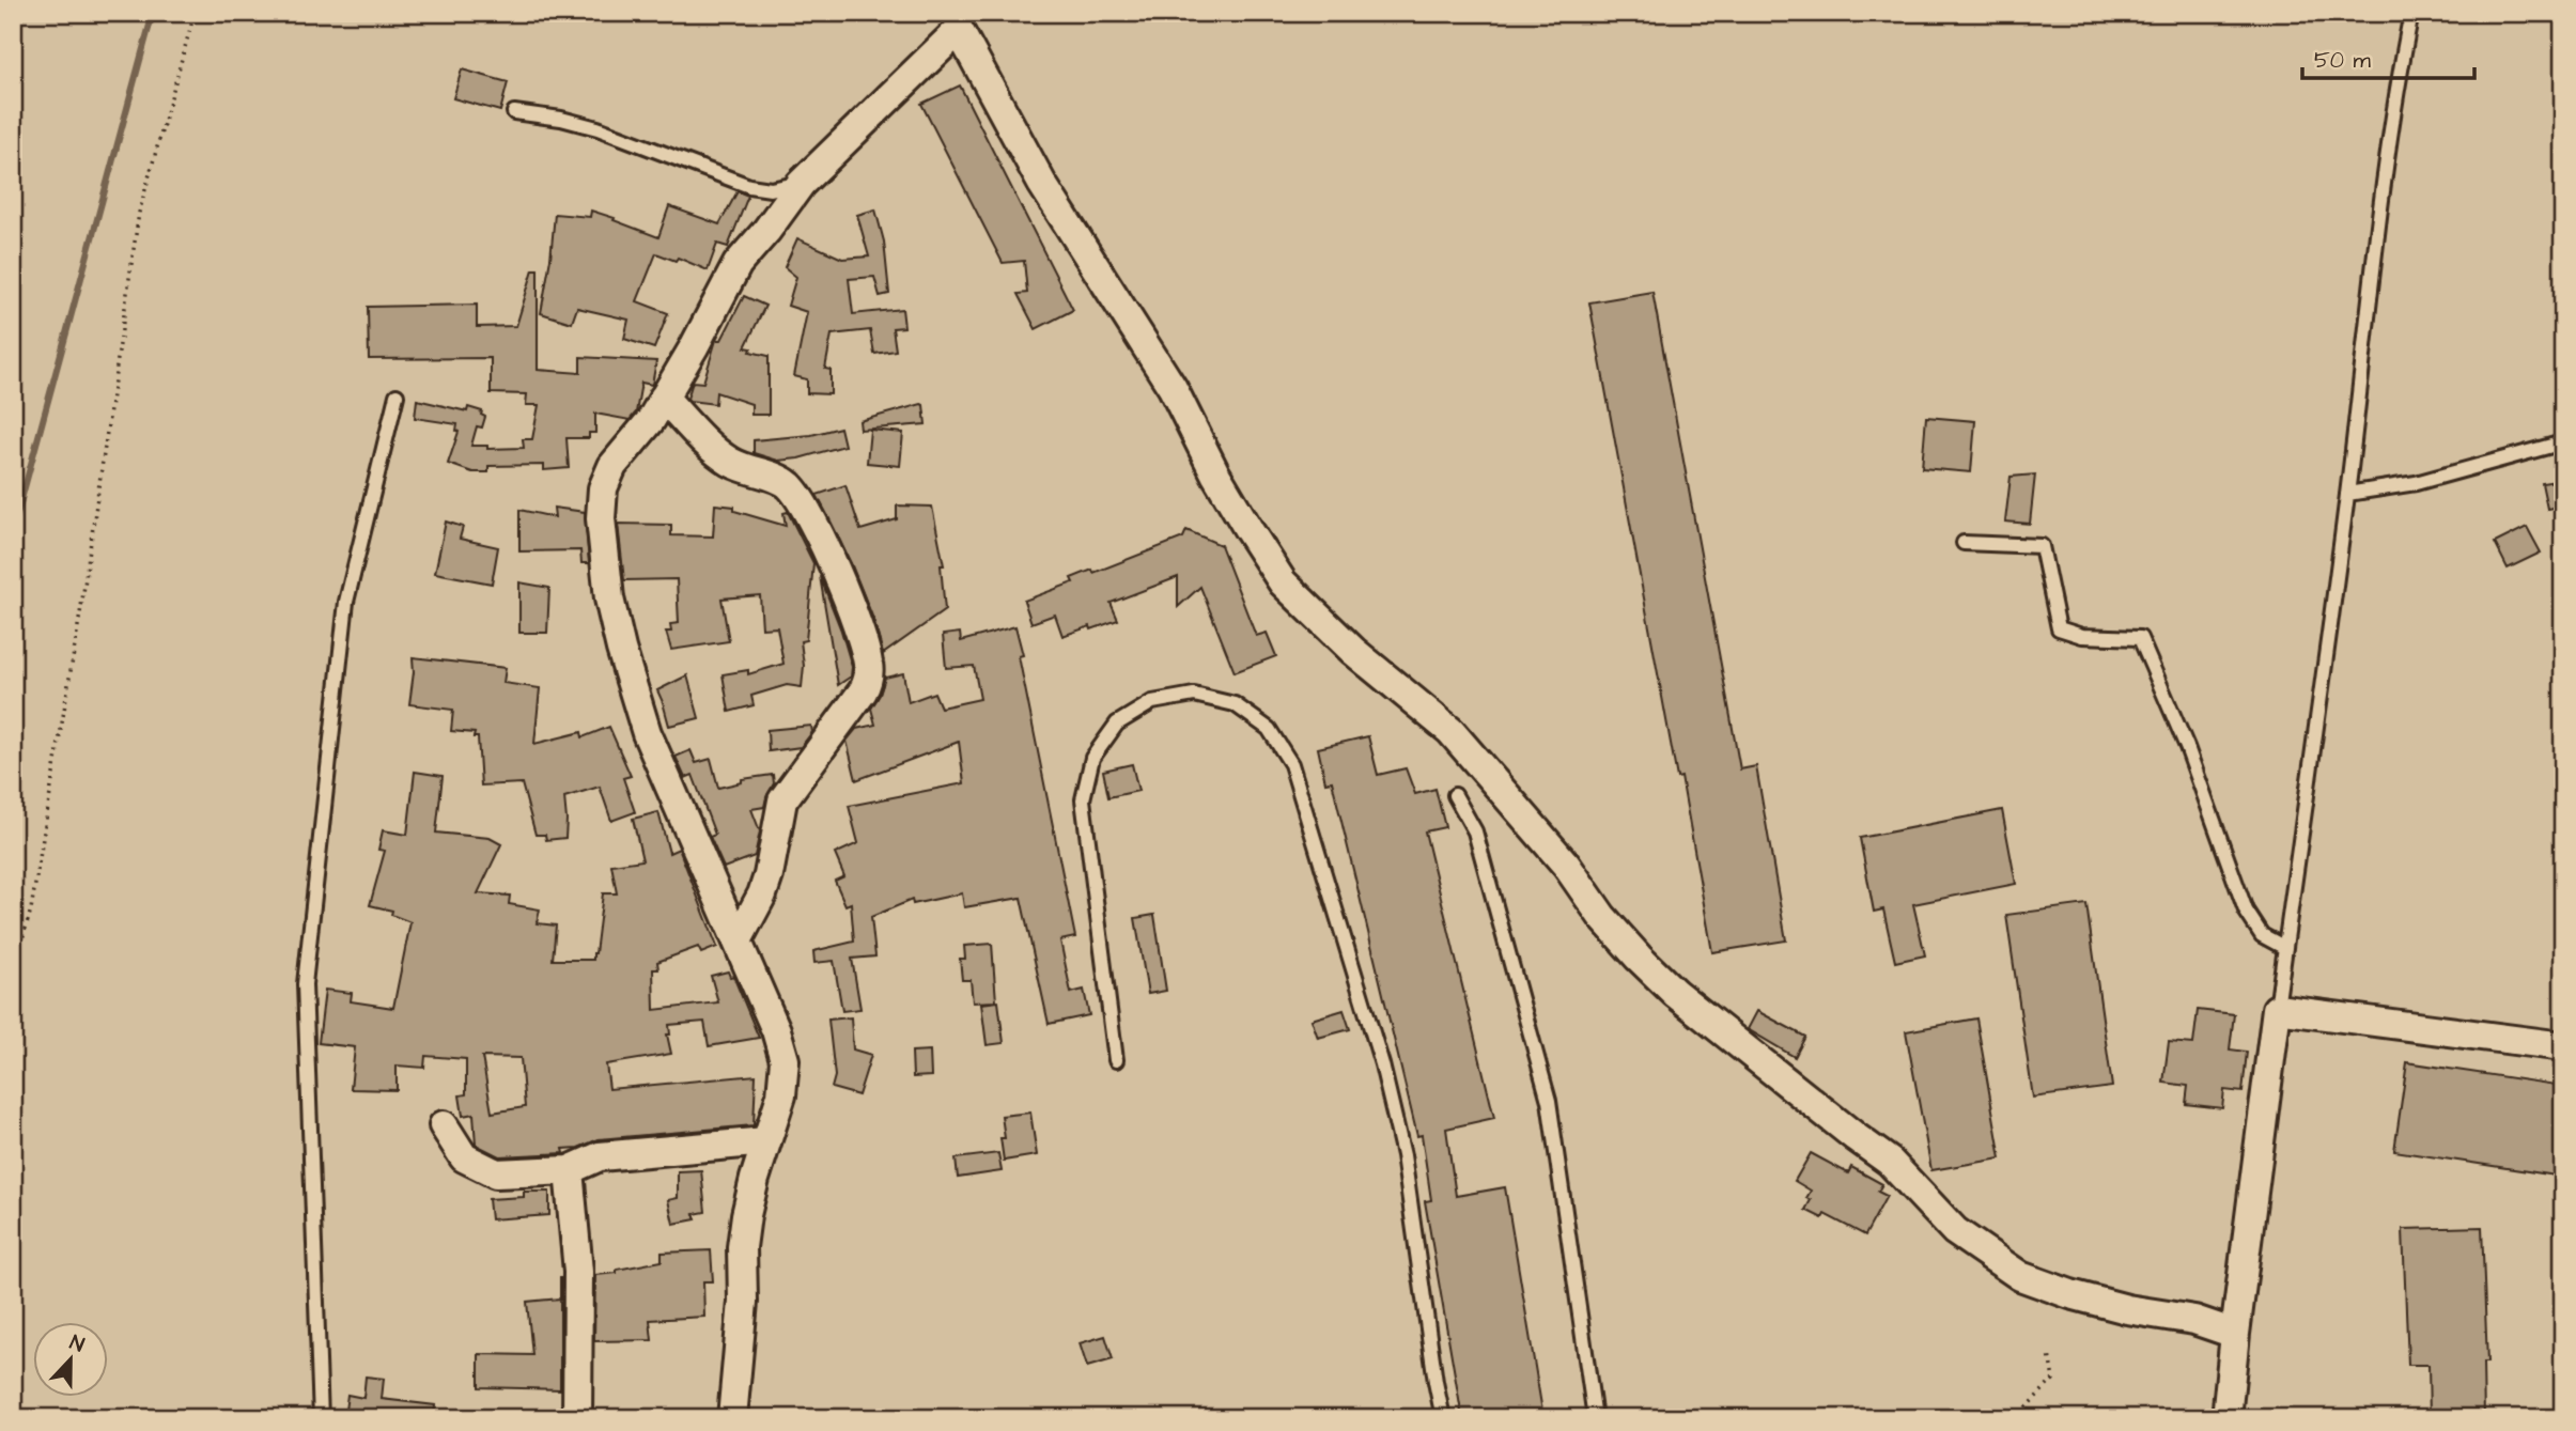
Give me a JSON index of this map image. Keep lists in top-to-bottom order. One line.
{"scale_bar":"50 m","north":"top"}
